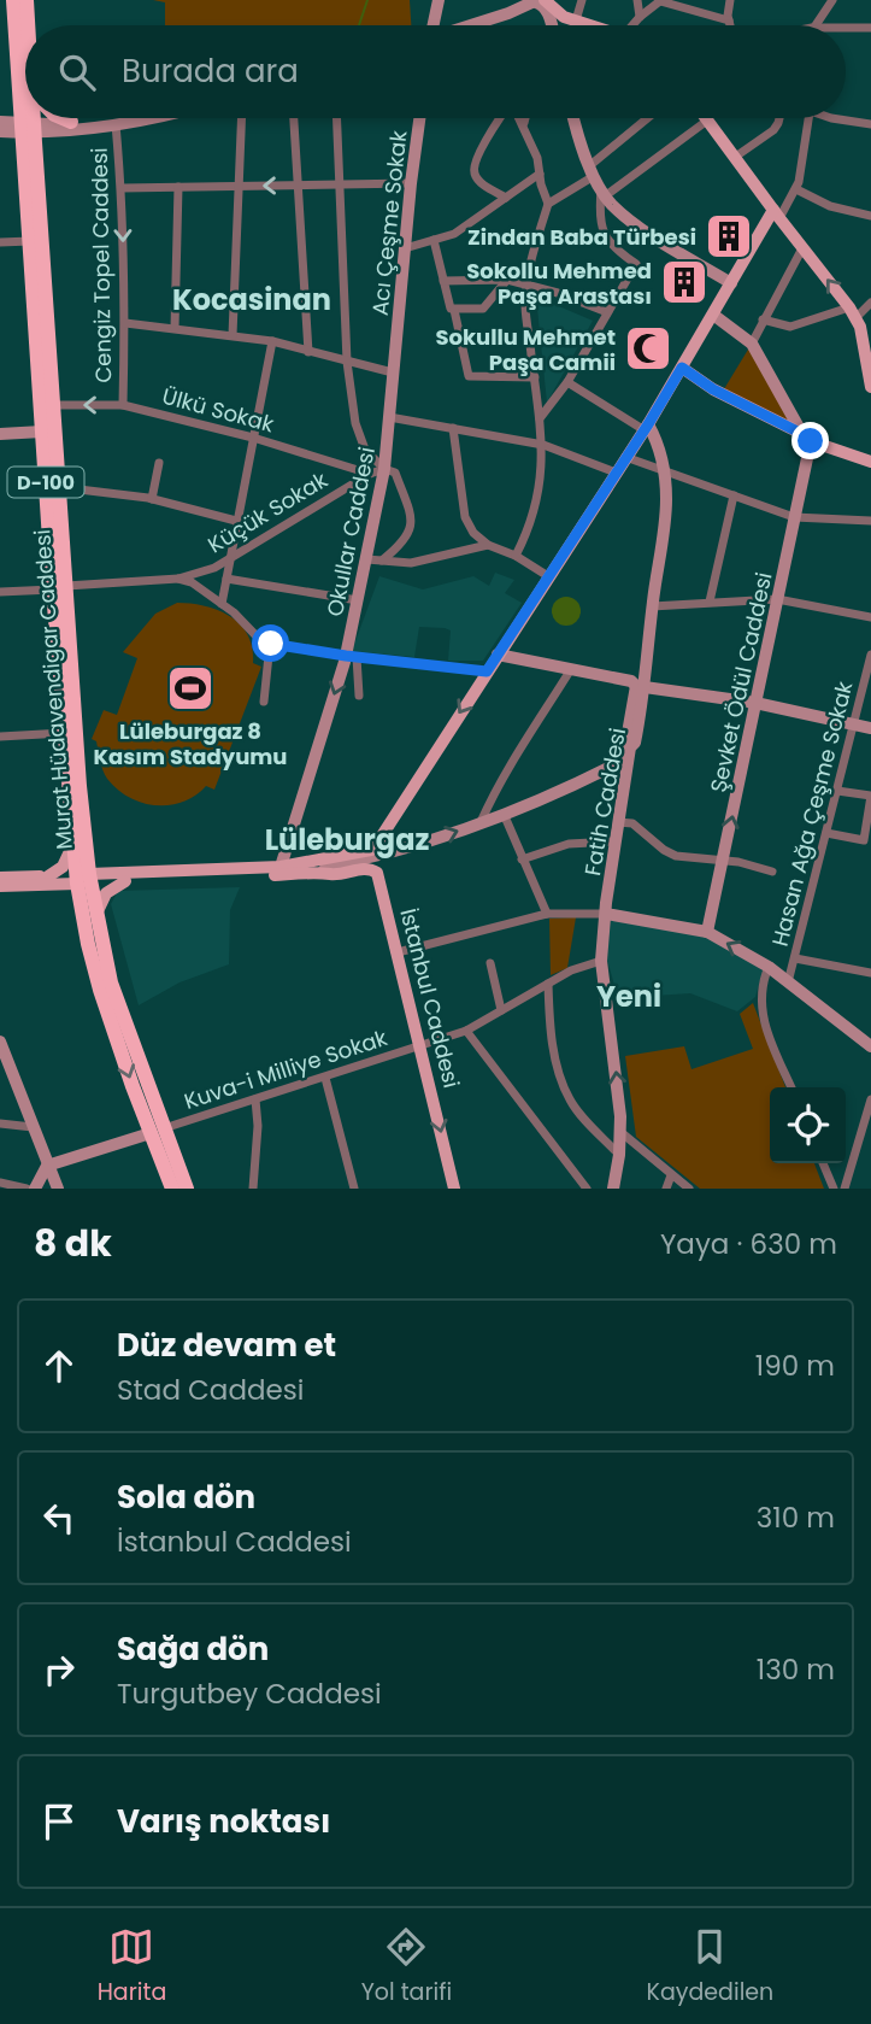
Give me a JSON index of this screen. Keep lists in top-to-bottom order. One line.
{"streets":{"highway":["D-100","Murat Hüdavendigar Caddesi"],"main road":["Acı Çeşme Sokak","Okullar Caddesi","Şevket Ödül Caddesi","Fatih Caddesi","İstanbul Caddesi"],"street":["Cengiz Topel Caddesi","Ülkü Sokak","Küçük Sokak","Hasan Ağa Çeşme Sokak","Kuva-i Milliye Sokak"]},"crossings":[["Acı Çeşme Sokak","Okullar Caddesi"],["Cengiz Topel Caddesi","Ülkü Sokak"],["Ülkü Sokak","Küçük Sokak"],["Ülkü Sokak","Murat Hüdavendigar Caddesi"],["D-100","Murat Hüdavendigar Caddesi"],["Küçük Sokak","Okullar Caddesi"],["Küçük Sokak","Murat Hüdavendigar Caddesi"],["Murat Hüdavendigar Caddesi","Kuva-i Milliye Sokak"],["Fatih Caddesi","Kuva-i Milliye Sokak"],["İstanbul Caddesi","Kuva-i Milliye Sokak"]],"one_way":["Okullar Caddesi","İstanbul Caddesi"],"districts":["Kocasinan","Lüleburgaz","Yeni"],"places":{"building":["Zindan Baba Türbesi","Sokollu Mehmed Paşa Arastası"],"mosque":["Sokullu Mehmet Paşa Camii"],"sports":["Lüleburgaz 8 Kasım Stadyumu"]},"page":{"search":"Burada ara","heading":["8 dk","Yaya · 630 m"],"list":[["Düz devam et","Stad Caddesi","190 m"],["Sola dön","İstanbul Caddesi","310 m"],["Sağa dön","Turgutbey Caddesi","130 m"],"Varış noktası"],"nav":["Harita","Yol tarifi","Kaydedilen"]}}
